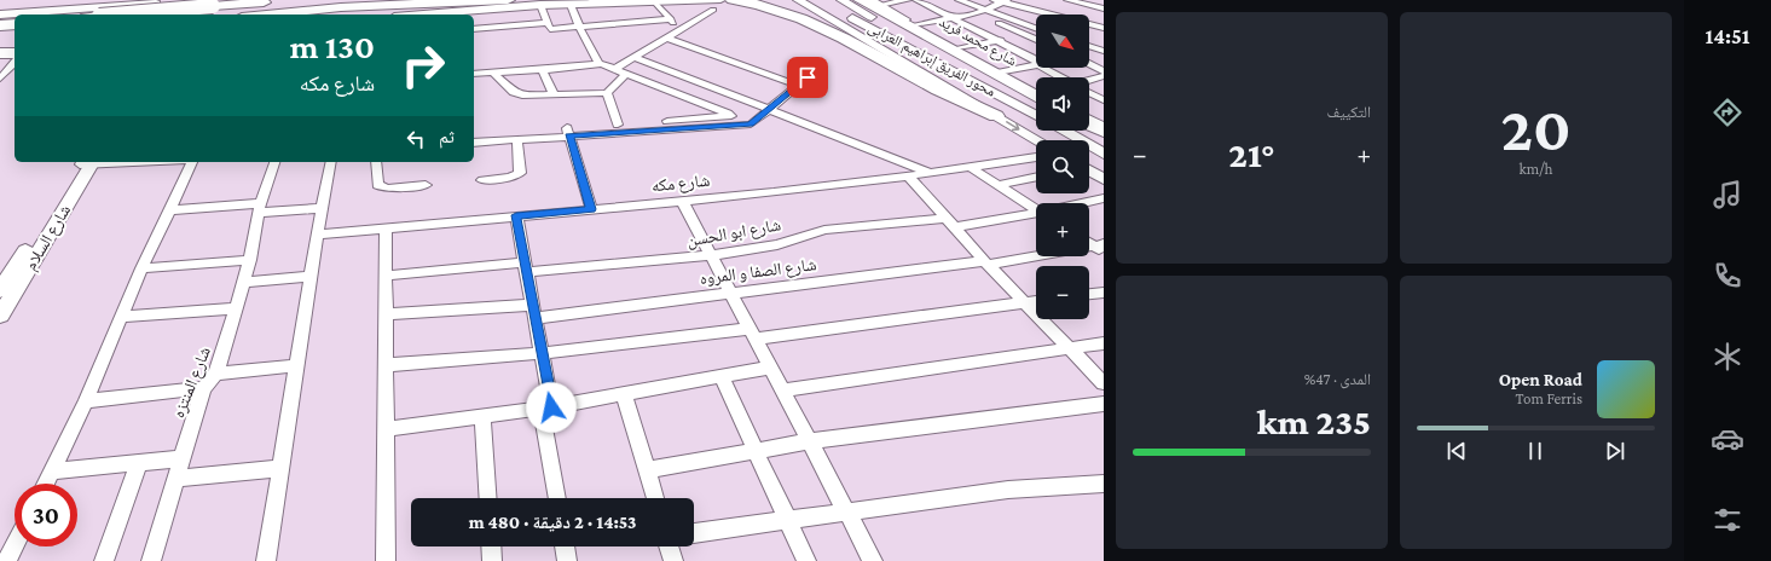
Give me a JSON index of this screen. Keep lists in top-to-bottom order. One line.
{"streets":{"street":["شارع محمد فريد","محور الفريق إبراهيم العرابى","شارع مكه","شارع ابو الحسن","شارع السلام","شارع الصفا و المروه","شارع المنتزه"]},"north":"bottom right","page":{"tabs":"14:51","tile":[["20","km/h"],"التكييف",["المدى · 47%","235 km"]],"map_buttons":["+","−"],"turn":["130 m","شارع مكه"],"then":"ثم","heat":["−","21°","+"],"song":["Open Road","Tom Ferris"],"limit":"30","trip":"14:53 · 2 دقيقة · 480 m"}}
